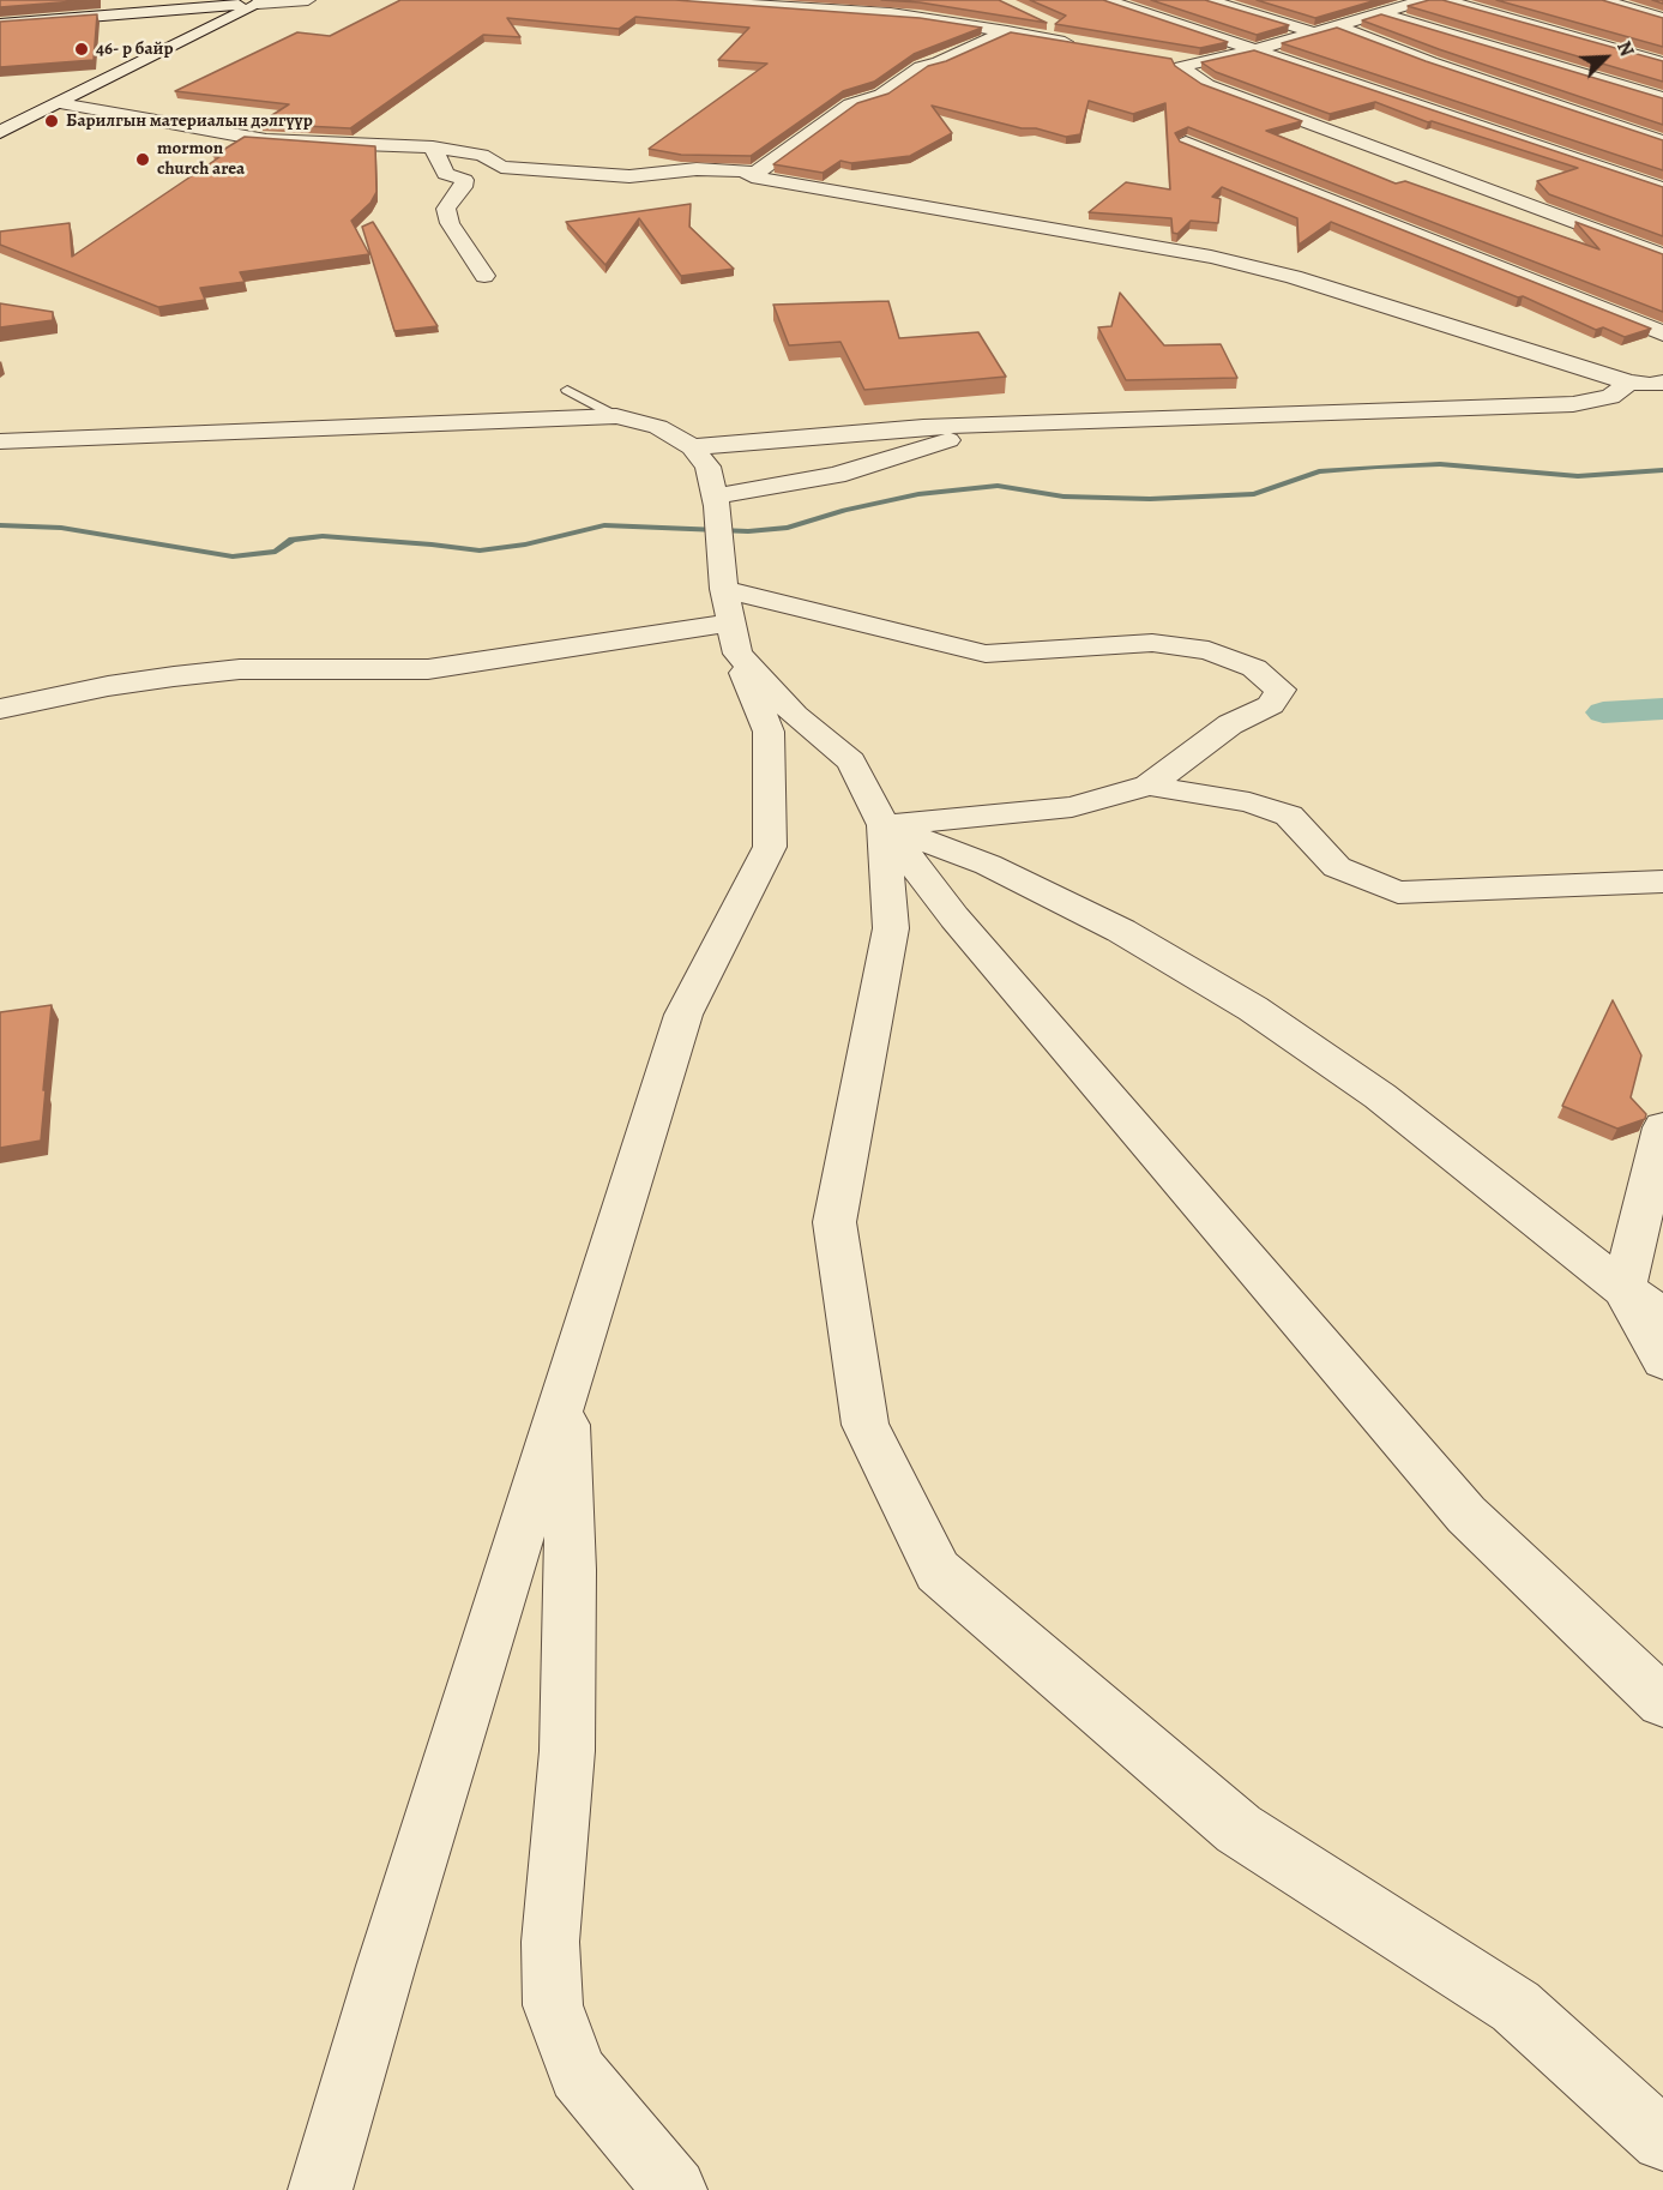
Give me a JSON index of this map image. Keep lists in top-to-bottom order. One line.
{"places":["46- р байр","Барилгын материалын дэлгүүр","mormon church area"],"north":"top right"}
